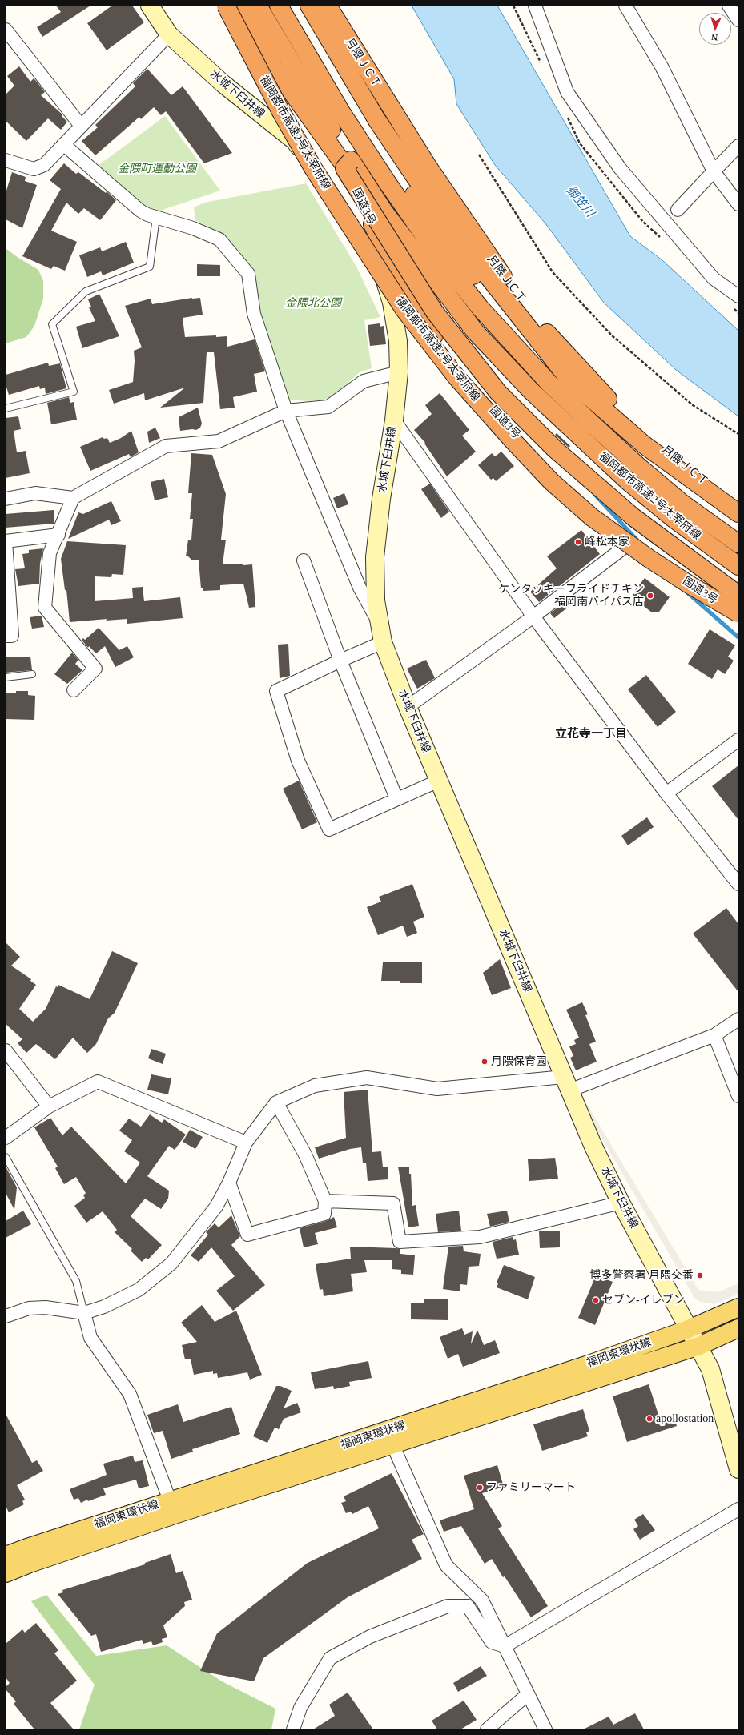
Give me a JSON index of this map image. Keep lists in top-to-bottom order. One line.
{"streets":{"highway":["月隈ＪＣＴ","福岡都市高速2号太宰府線","国道3号"],"main road":["水城下臼井線","福岡東環状線"]},"crossings":[["水城下臼井線","福岡東環状線"],["福岡都市高速2号太宰府線","国道3号"]],"districts":["立花寺一丁目"],"water":["御笠川"],"parks":["金隈町運動公園","金隈北公園"],"places":["峰松本家","ケンタッキーフライドチキン 福岡南バイパス店","月隈保育園","博多警察署 月隈交番","セブン-イレブン","apollostation","ファミリーマート"],"north":"bottom"}
